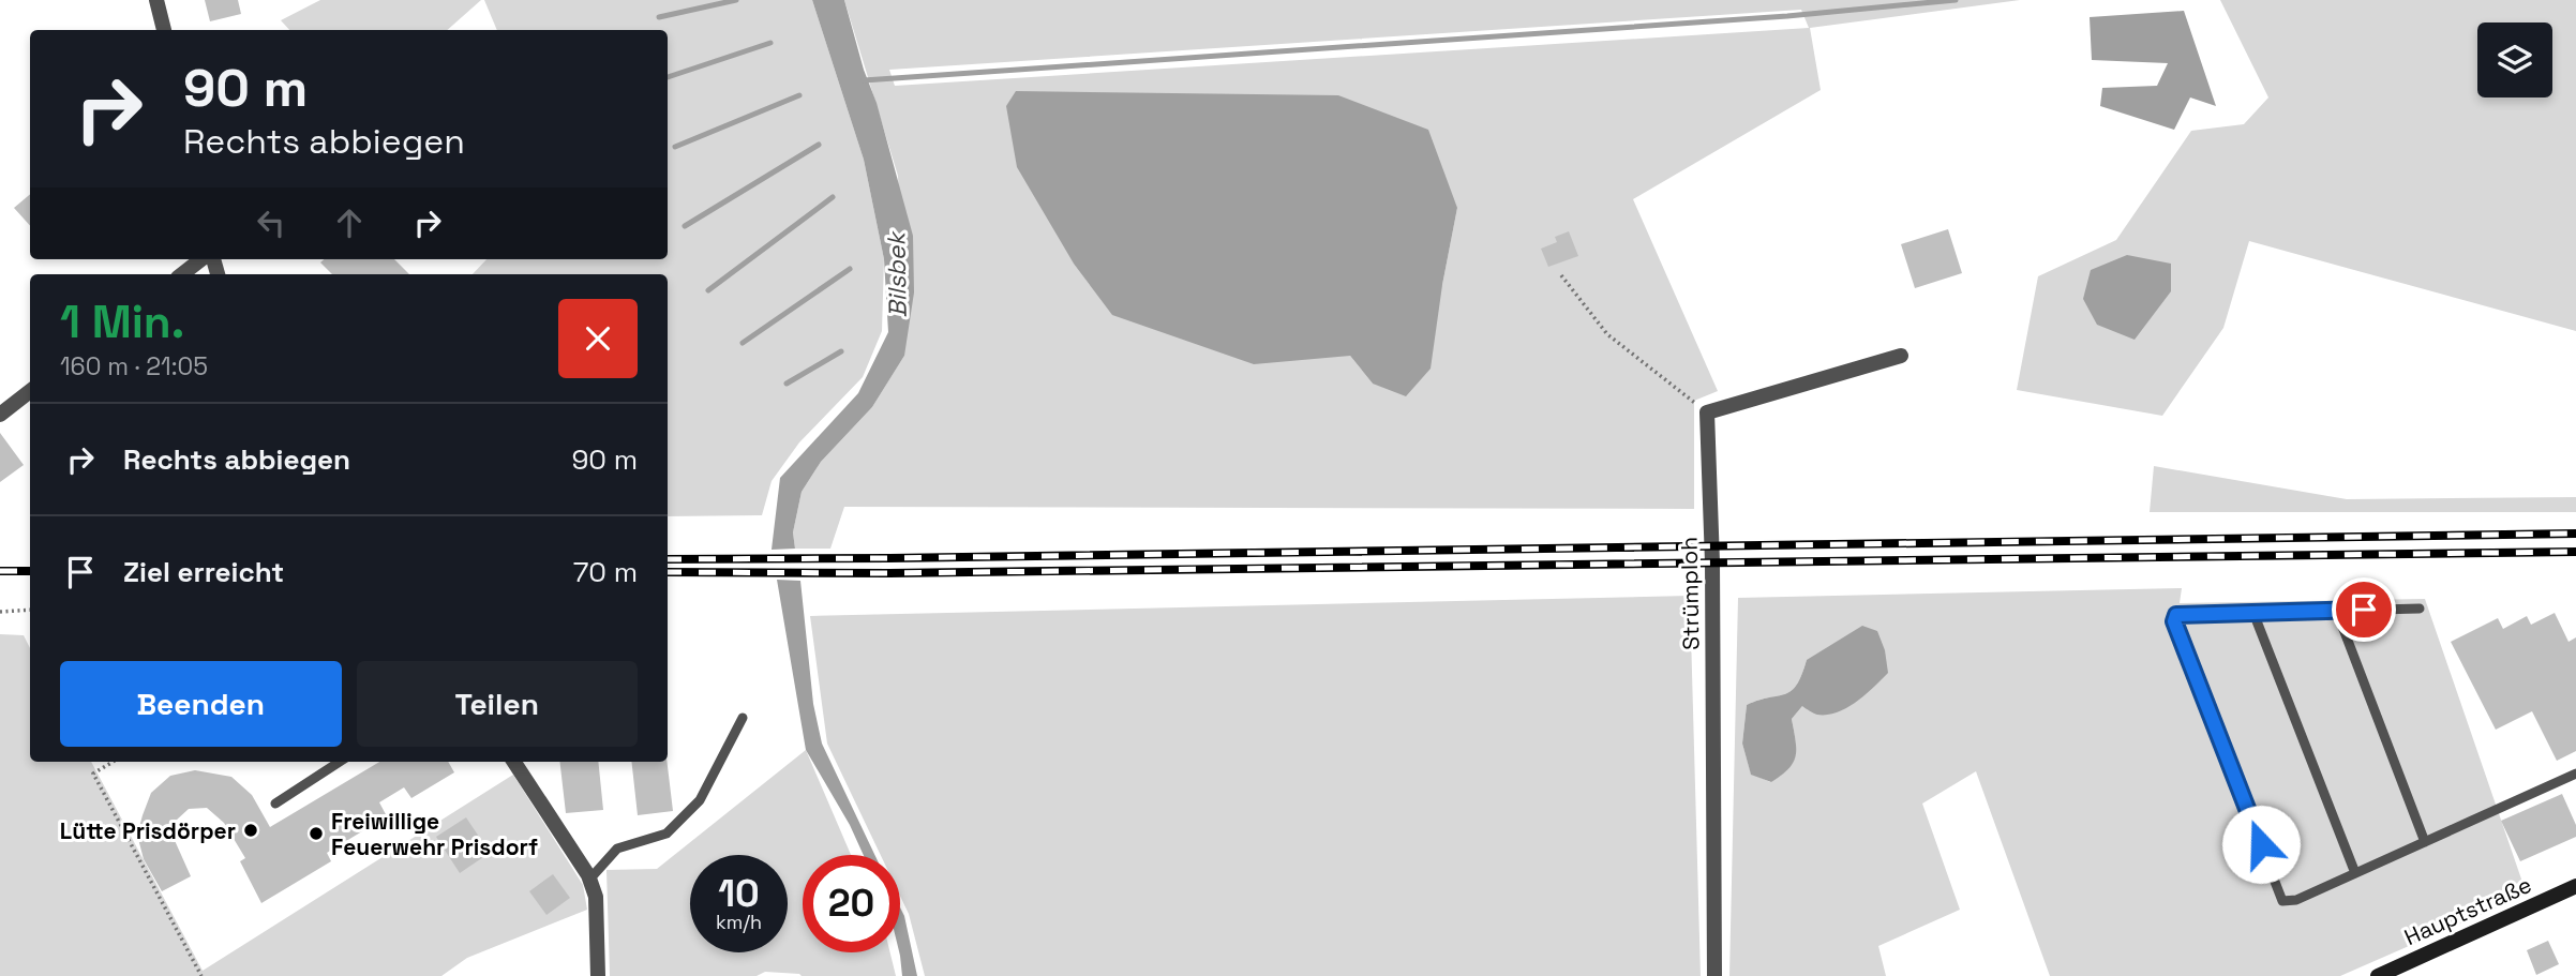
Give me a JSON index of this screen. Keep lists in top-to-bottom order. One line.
{"streets":{"main road":["Hauptstraße"],"street":["Strümploh"]},"water":["Bilsbek"],"places":["Lütte Prisdörper","Freiwillige Feuerwehr Prisdorf"],"page":{"turn":["90 m","Rechts abbiegen"],"heading":["1 Min.","160 m · 21:05"],"list":[{"name":"Rechts abbiegen","value":"90 m"},{"name":"Ziel erreicht","value":"70 m"}],"buttons":["Beenden","Teilen"],"speed":"10 km/h","limit":"20"}}
